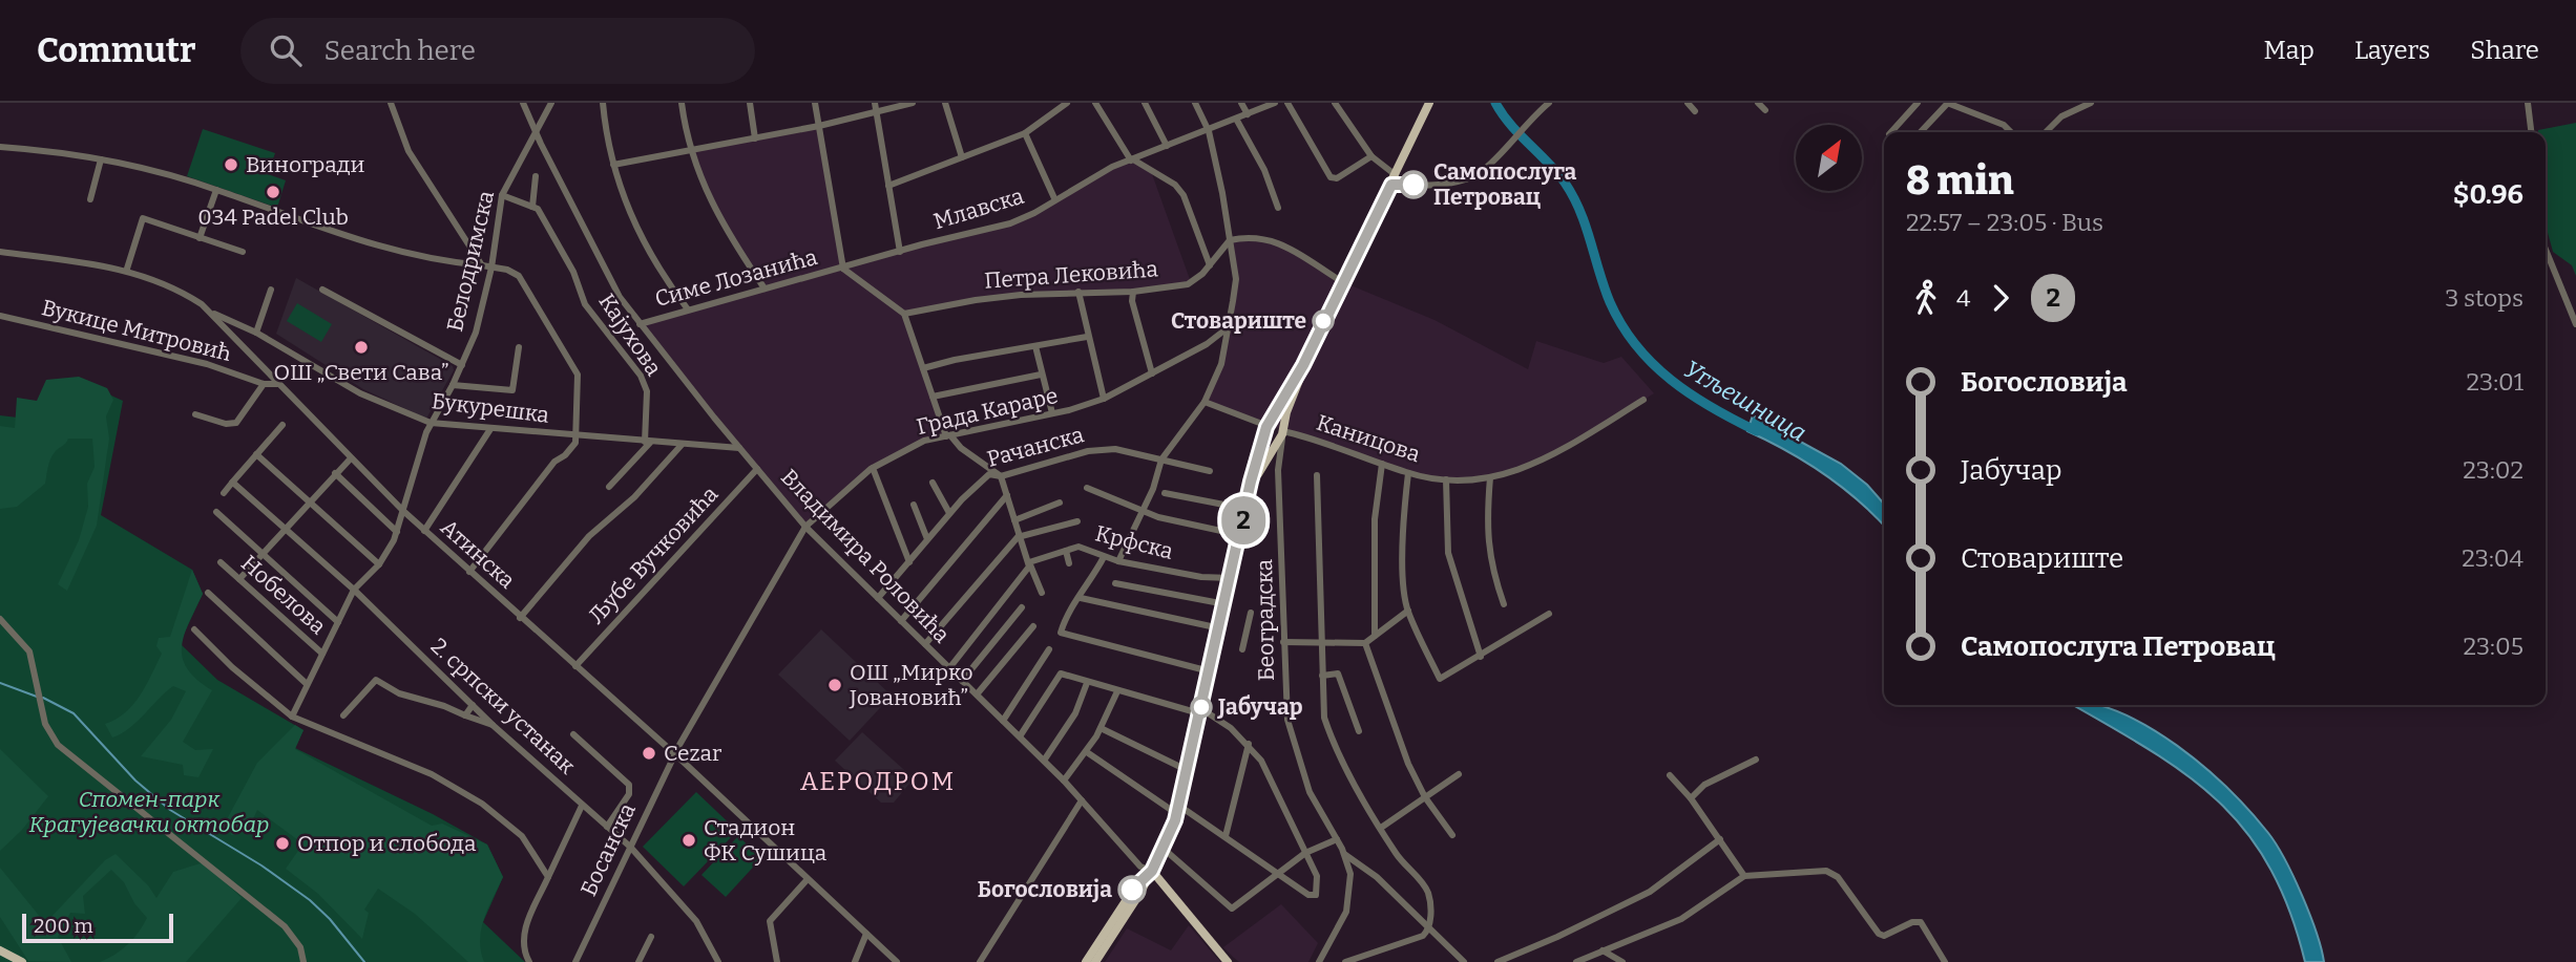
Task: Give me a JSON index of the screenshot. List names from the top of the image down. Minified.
{"streets":{"main road":["Владимира Роловића"],"street":["Млавска","Белодримска","Петра Лековића","Симе Лозанића","Вукице Митровић","Кајухова","Букурешка","Града Караре","Каницова","Рачанска","Крфска","Атинска","Љубе Вучковића","Нобелова","Београдска","2. српски устанак","Босанска"]},"crossings":[["Млавска","Симе Лозанића"],["Белодримска","Букурешка"],["Белодримска","Атинска"],["Белодримска","Владимира Роловића"],["Белодримска","Нобелова"],["Белодримска","2. српски устанак"],["Симе Лозанића","Владимира Роловића"],["Вукице Митровић","Атинска"],["Кајухова","Букурешка"],["Букурешка","Атинска"],["Букурешка","Владимира Роловића"],["Града Караре","Атинска"],["Града Караре","Владимира Роловића"],["Града Караре","Босанска"],["Каницова","Београдска"],["Рачанска","Владимира Роловића"],["Атинска","Љубе Вучковића"],["Атинска","Босанска"],["Љубе Вучковића","Владимира Роловића"],["2. српски устанак","Босанска"]],"districts":["АЕРОДРОМ"],"water":["Угљешница"],"parks":["Спомен-парк Крагујевачки октобар"],"places":["Виногради","Самопослуга Петровац","034 Padel Club","Стовариште","ОШ „Свети Сава”","ОШ „Мирко Јовановић”","Јабучар","Cezar","Стадион ФК Сушица","Отпор и слобода","Богословија"],"lines":["bus line 2"],"scale_bar":"200 m","north":"top right","page":{"header":"Commutr","search":"Search here","nav":["Map","Layers","Share"],"on_map":"2","heading":["8 min","22:57 – 23:05 · Bus","$0.96"],"legs":["4","2","3 stops"],"list":[{"name":"Богословија","value":"23:01"},{"name":"Јабучар","value":"23:02"},{"name":"Стовариште","value":"23:04"},{"name":"Самопослуга Петровац","value":"23:05"}],"scale":"200 m"}}
